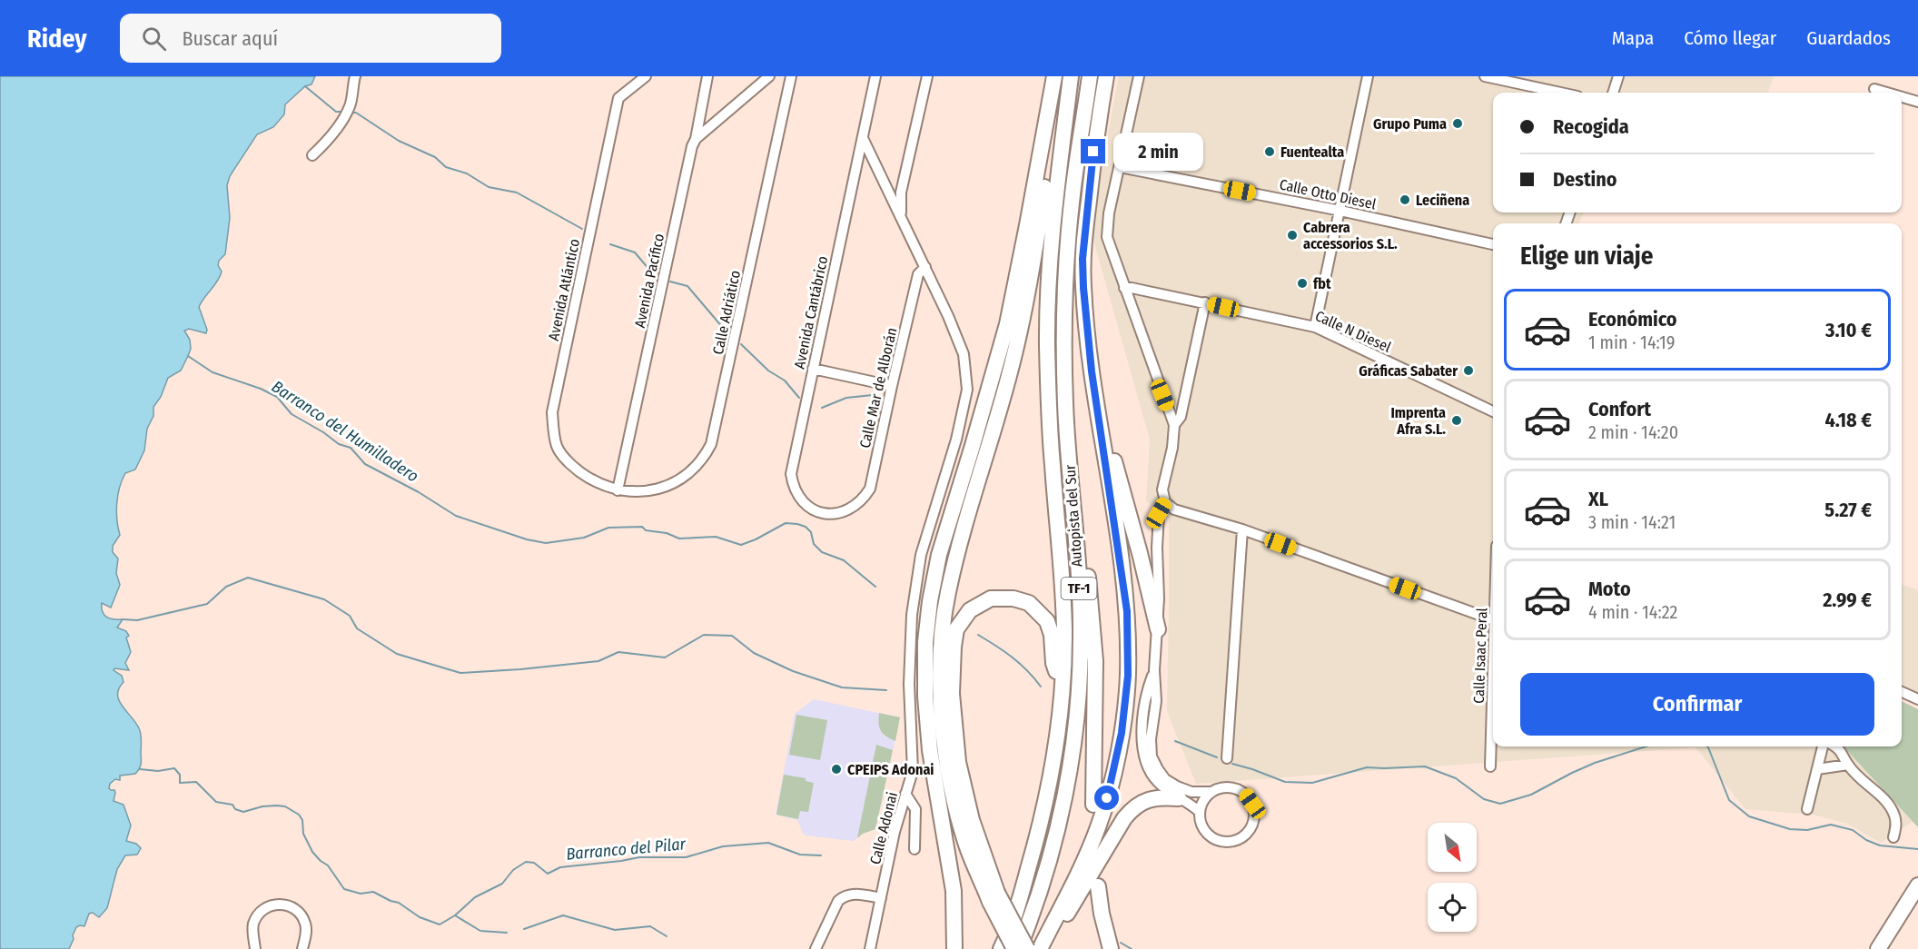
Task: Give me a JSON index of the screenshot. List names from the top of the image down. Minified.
{"streets":{"highway":["Autopista del Sur","TF-1"],"street":["Calle Otto Diesel","Avenida Pacífico","Avenida Atlántico","Calle Adriático","Avenida Cantábrico","Calle N Diesel","Calle Mar de Alborán","Calle Isaac Peral","Calle Adonai"]},"crossings":[["Avenida Pacífico","Avenida Atlántico"],["Avenida Pacífico","Calle Adriático"],["Avenida Atlántico","Calle Adriático"],["Avenida Cantábrico","Calle Mar de Alborán"],["Avenida Cantábrico","Calle Adonai"],["Calle Mar de Alborán","Calle Adonai"]],"water":["Barranco del Humilladero","Barranco del Pilar"],"places":["Grupo Puma","Fuentealta","Leciñena","Cabrera accessorios S.L.","fbt","Gráficas Sabater","Imprenta Afra S.L.","CPEIPS Adonai"],"north":"bottom right","page":{"header":"Ridey","search":"Buscar aquí","nav":["Mapa","Cómo llegar","Guardados"],"banner":["Recogida","Destino"],"bubble":"2 min","heading":"Elige un viaje","list":[{"name":"Económico","note":"1 min · 14:19","value":"3.10 €"},{"name":"Confort","note":"2 min · 14:20","value":"4.18 €"},{"name":"XL","note":"3 min · 14:21","value":"5.27 €"},{"name":"Moto","note":"4 min · 14:22","value":"2.99 €"}],"buttons":"Confirmar"}}
